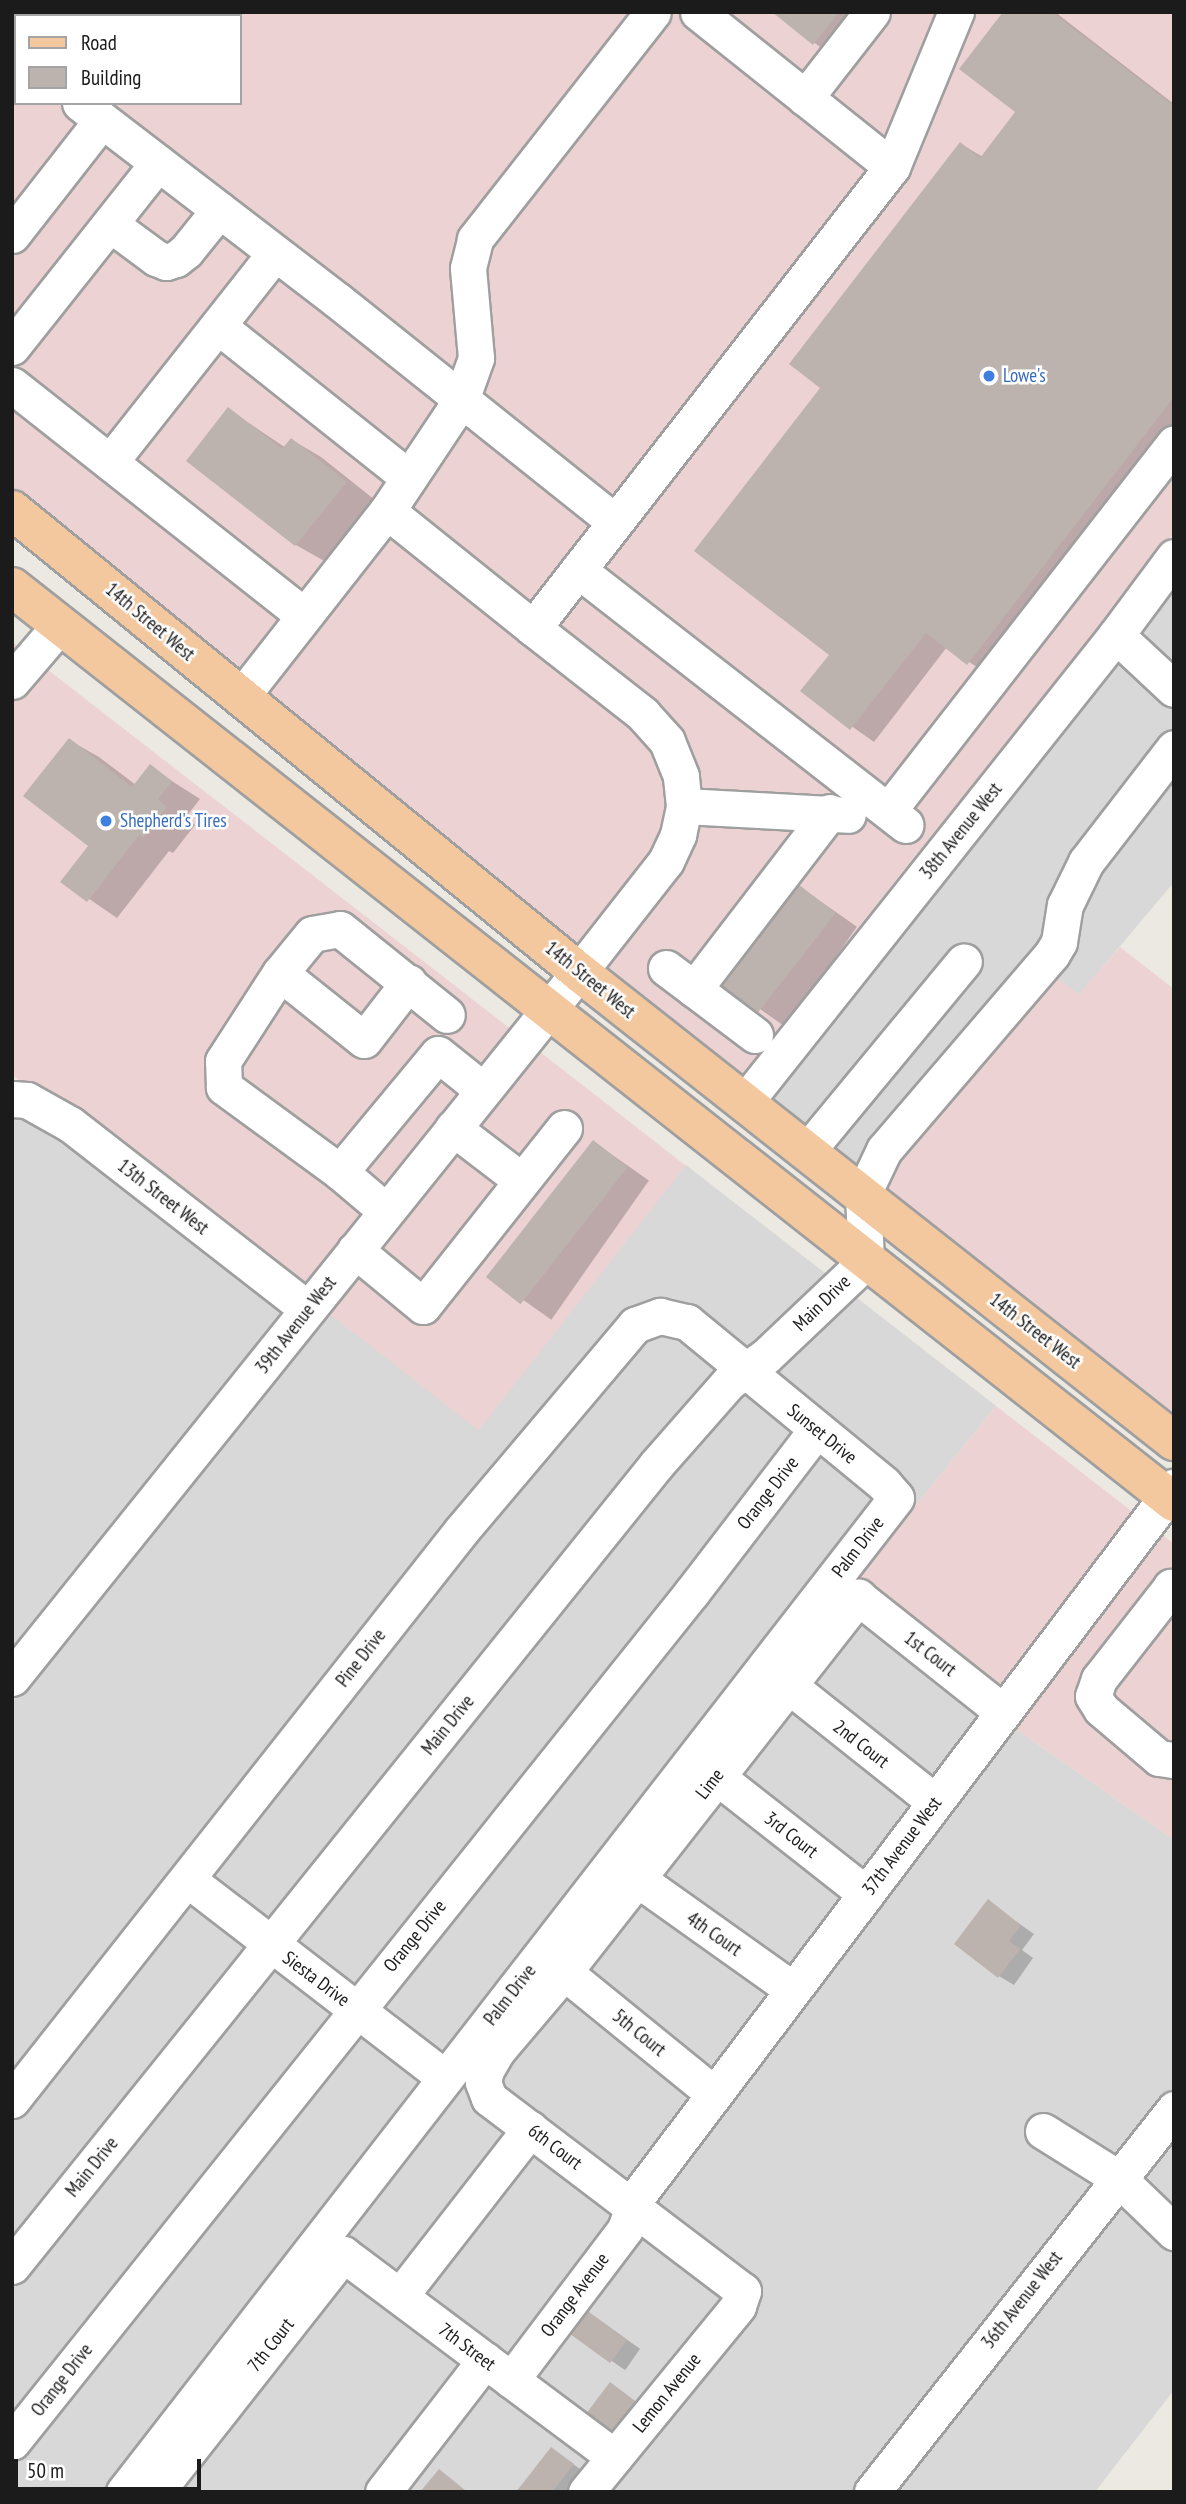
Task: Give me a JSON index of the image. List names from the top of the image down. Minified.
{"streets":{"main road":["14th Street West"],"street":["38th Avenue West","13th Street West","Main Drive","39th Avenue West","Sunset Drive","Orange Drive","Palm Drive","1st Court","Pine Drive","2nd Court","Lime","3rd Court","37th Avenue West","4th Court","Siesta Drive","5th Court","6th Court","Orange Avenue","36th Avenue West","7th Court","7th Street","Lemon Avenue"]},"crossings":[["14th Street West","38th Avenue West"],["14th Street West","Main Drive"],["14th Street West","39th Avenue West"],["13th Street West","39th Avenue West"],["Main Drive","Sunset Drive"],["Main Drive","Pine Drive"],["Main Drive","Siesta Drive"],["Sunset Drive","Orange Drive"],["Sunset Drive","Palm Drive"],["Sunset Drive","Pine Drive"],["Orange Drive","Siesta Drive"],["Palm Drive","Siesta Drive"],["1st Court","Lime"],["1st Court","37th Avenue West"],["Pine Drive","Siesta Drive"],["2nd Court","Lime"],["2nd Court","37th Avenue West"],["Lime","3rd Court"],["Lime","4th Court"],["Lime","5th Court"],["Lime","6th Court"],["3rd Court","37th Avenue West"],["37th Avenue West","4th Court"],["37th Avenue West","5th Court"],["37th Avenue West","6th Court"],["37th Avenue West","Orange Avenue"],["5th Court","6th Court"],["6th Court","Orange Avenue"],["6th Court","Lemon Avenue"],["Orange Avenue","7th Street"],["7th Court","7th Street"]],"places":["Lowe's","Shepherd's Tires"],"legend":["Road","Building"],"scale_bar":"50 m"}
